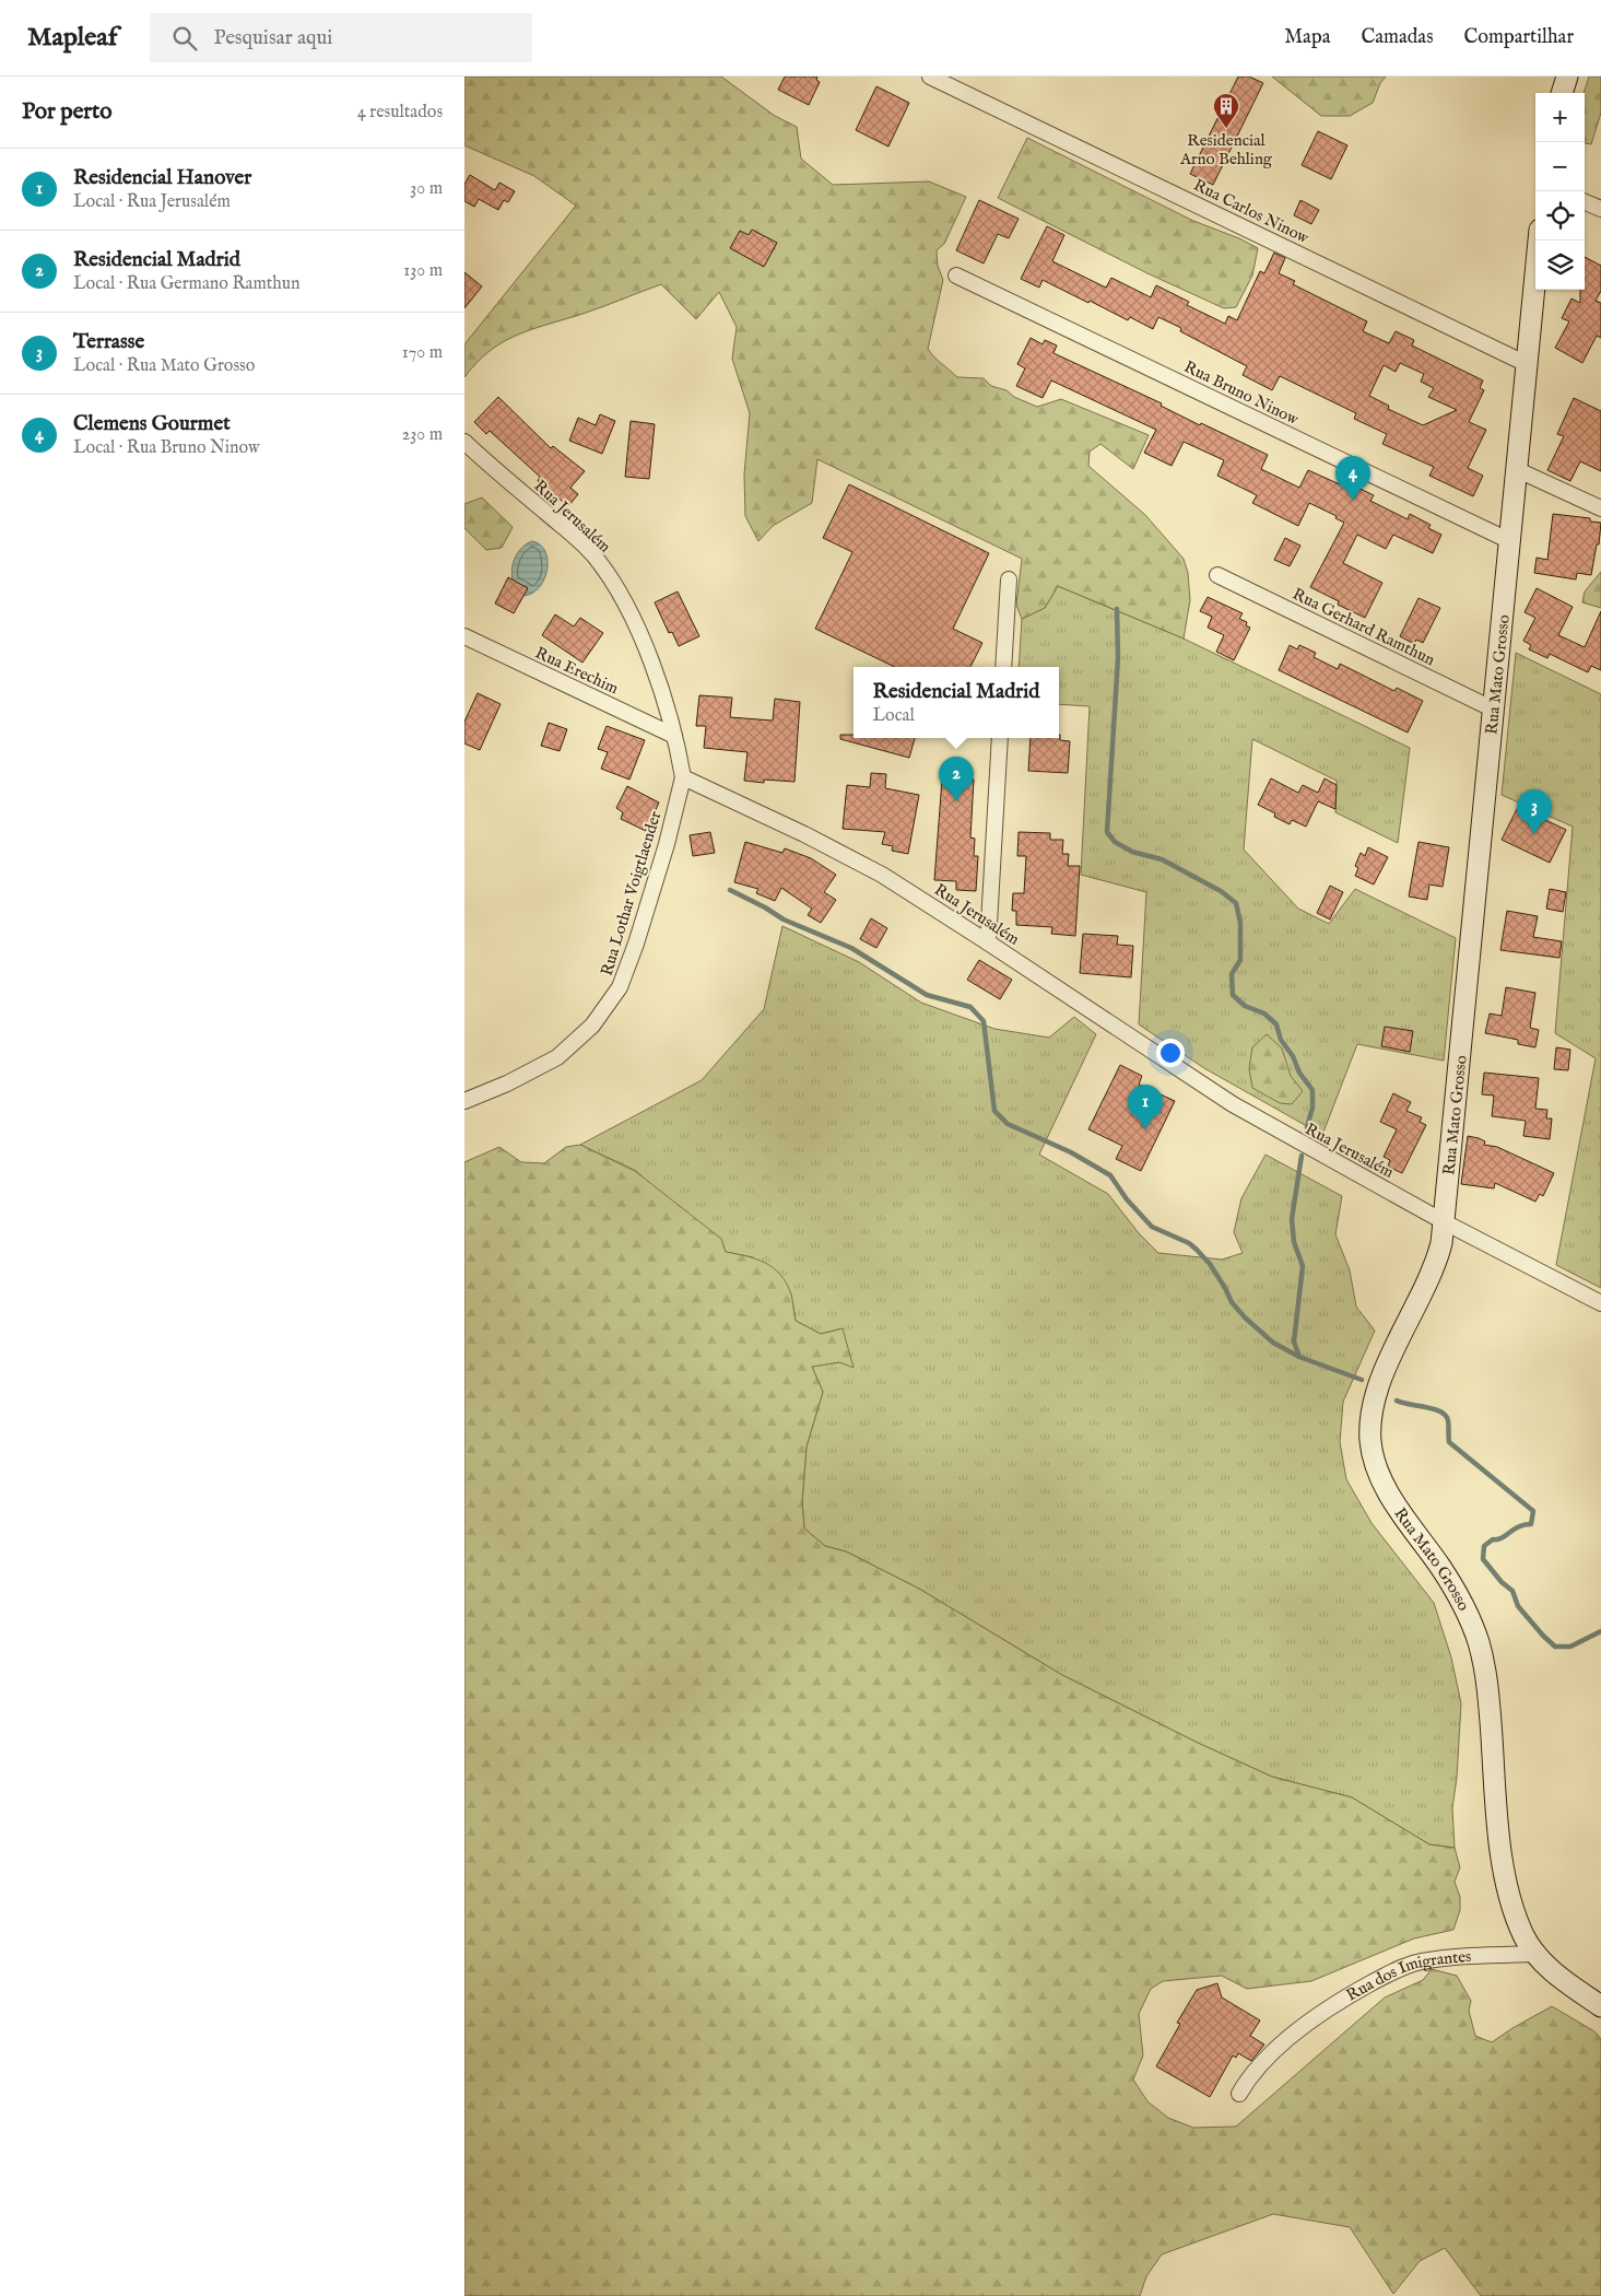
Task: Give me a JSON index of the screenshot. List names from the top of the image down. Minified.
{"streets":{"street":["Rua Carlos Ninow","Rua Bruno Ninow","Rua Jerusalém","Rua Gerhard Ramthun","Rua Erechim","Rua Mato Grosso","Rua Lothar Voigtlaender","Rua dos Imigrantes"]},"crossings":[["Rua Carlos Ninow","Rua Mato Grosso"],["Rua Bruno Ninow","Rua Mato Grosso"],["Rua Jerusalém","Rua Erechim"],["Rua Jerusalém","Rua Mato Grosso"],["Rua Jerusalém","Rua Lothar Voigtlaender"],["Rua Gerhard Ramthun","Rua Mato Grosso"],["Rua Mato Grosso","Rua dos Imigrantes"]],"places":{"building":["Residencial Arno Behling"]},"page":{"header":"Mapleaf","search":"Pesquisar aqui","nav":["Mapa","Camadas","Compartilhar"],"heading":["Por perto","4 resultados"],"map_buttons":["+","−"],"list":[{"mark":"1","name":"Residencial Hanover","note":"Local · Rua Jerusalém","value":"30 m"},{"mark":"2","name":"Residencial Madrid","note":"Local · Rua Germano Ramthun","value":"130 m"},{"mark":"3","name":"Terrasse","note":"Local · Rua Mato Grosso","value":"170 m"},{"mark":"4","name":"Clemens Gourmet","note":"Local · Rua Bruno Ninow","value":"230 m"}],"pins":["4","2","3","1"],"popup":["Residencial Madrid","Local"]}}
